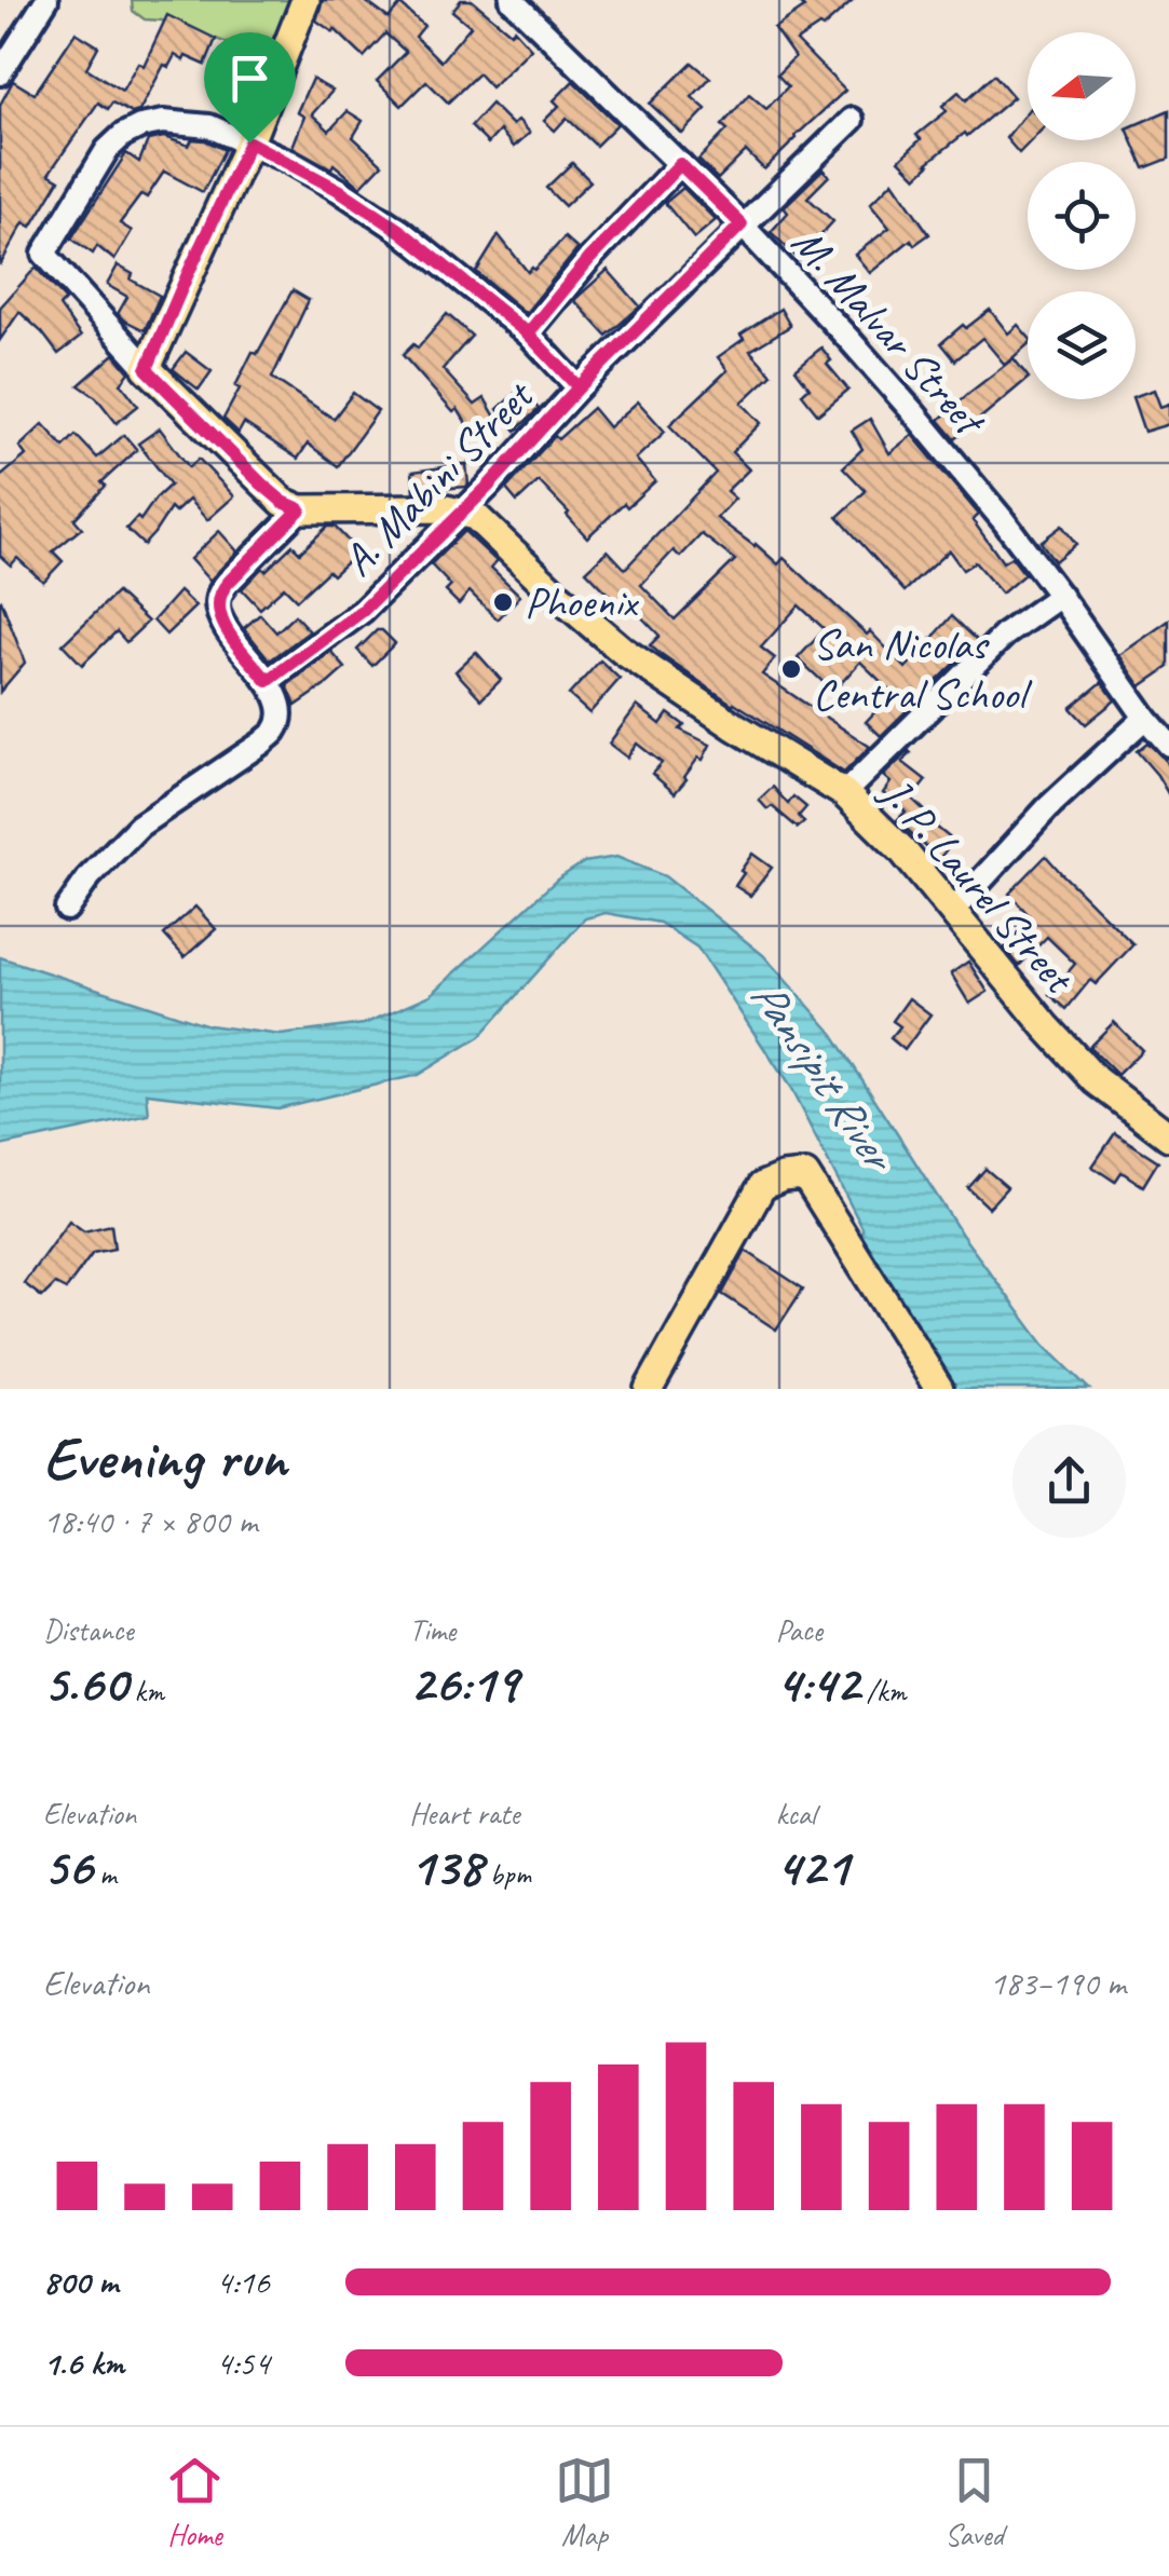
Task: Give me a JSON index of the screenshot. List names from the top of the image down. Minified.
{"streets":{"main road":["J. P. Laurel Street"],"street":["M. Malvar Street","A. Mabini Street"]},"crossings":[["M. Malvar Street","A. Mabini Street"],["A. Mabini Street","J. P. Laurel Street"]],"water":["Pansipit River"],"places":["Phoenix","San Nicolas Central School"],"north":"left","page":{"heading":["Evening run","18:40 · 7 × 800 m"],"stats":[["Distance","5.60 km"],["Time","26:19"],["Pace","4:42 /km"],["Elevation","56 m"],["Heart rate","138 bpm"],["kcal","421"]],"chart":["Elevation","183–190 m"],"list":[{"name":"800 m","note":"4:16"},{"name":"1.6 km","note":"4:54"}],"tabs":["Home","Map","Saved"]}}
